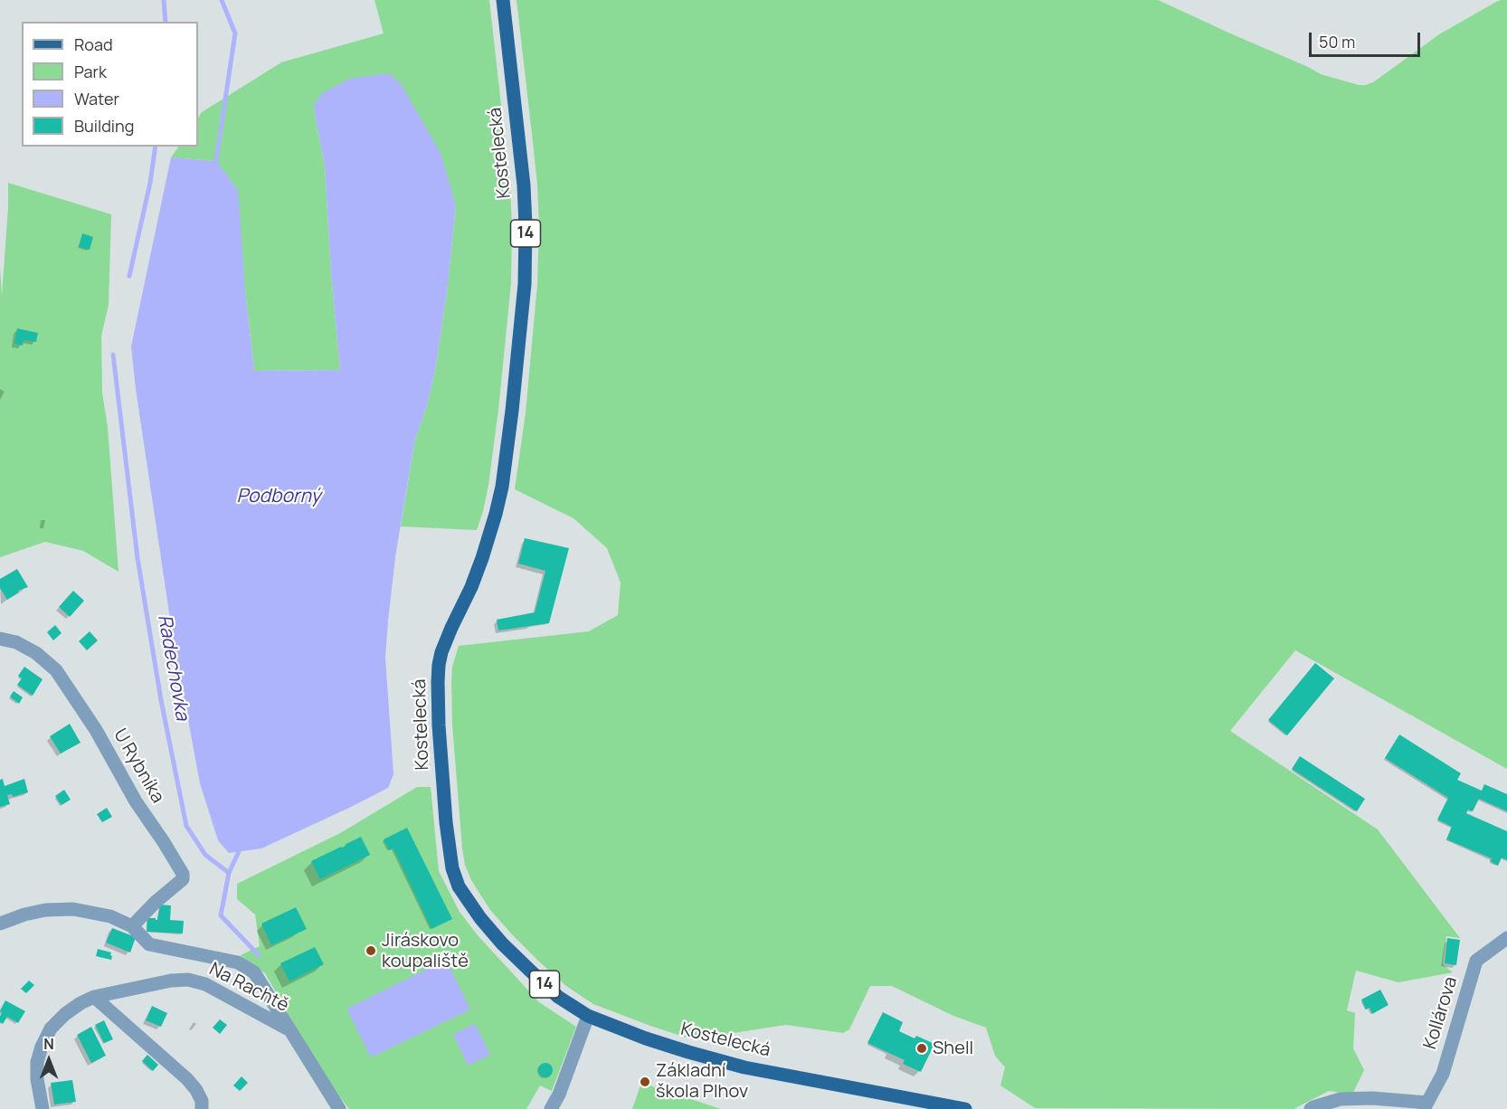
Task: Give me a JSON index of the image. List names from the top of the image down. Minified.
{"streets":{"main road":["Kostelecká","14"],"street":["U Rybníka","Na Rachtě","Kollárova"]},"water":["Podborný","Radechovka"],"places":["Jiráskovo koupaliště","Shell","Základní škola Plhov"],"legend":["Road","Park","Water","Building"],"scale_bar":"50 m","north":"top"}
